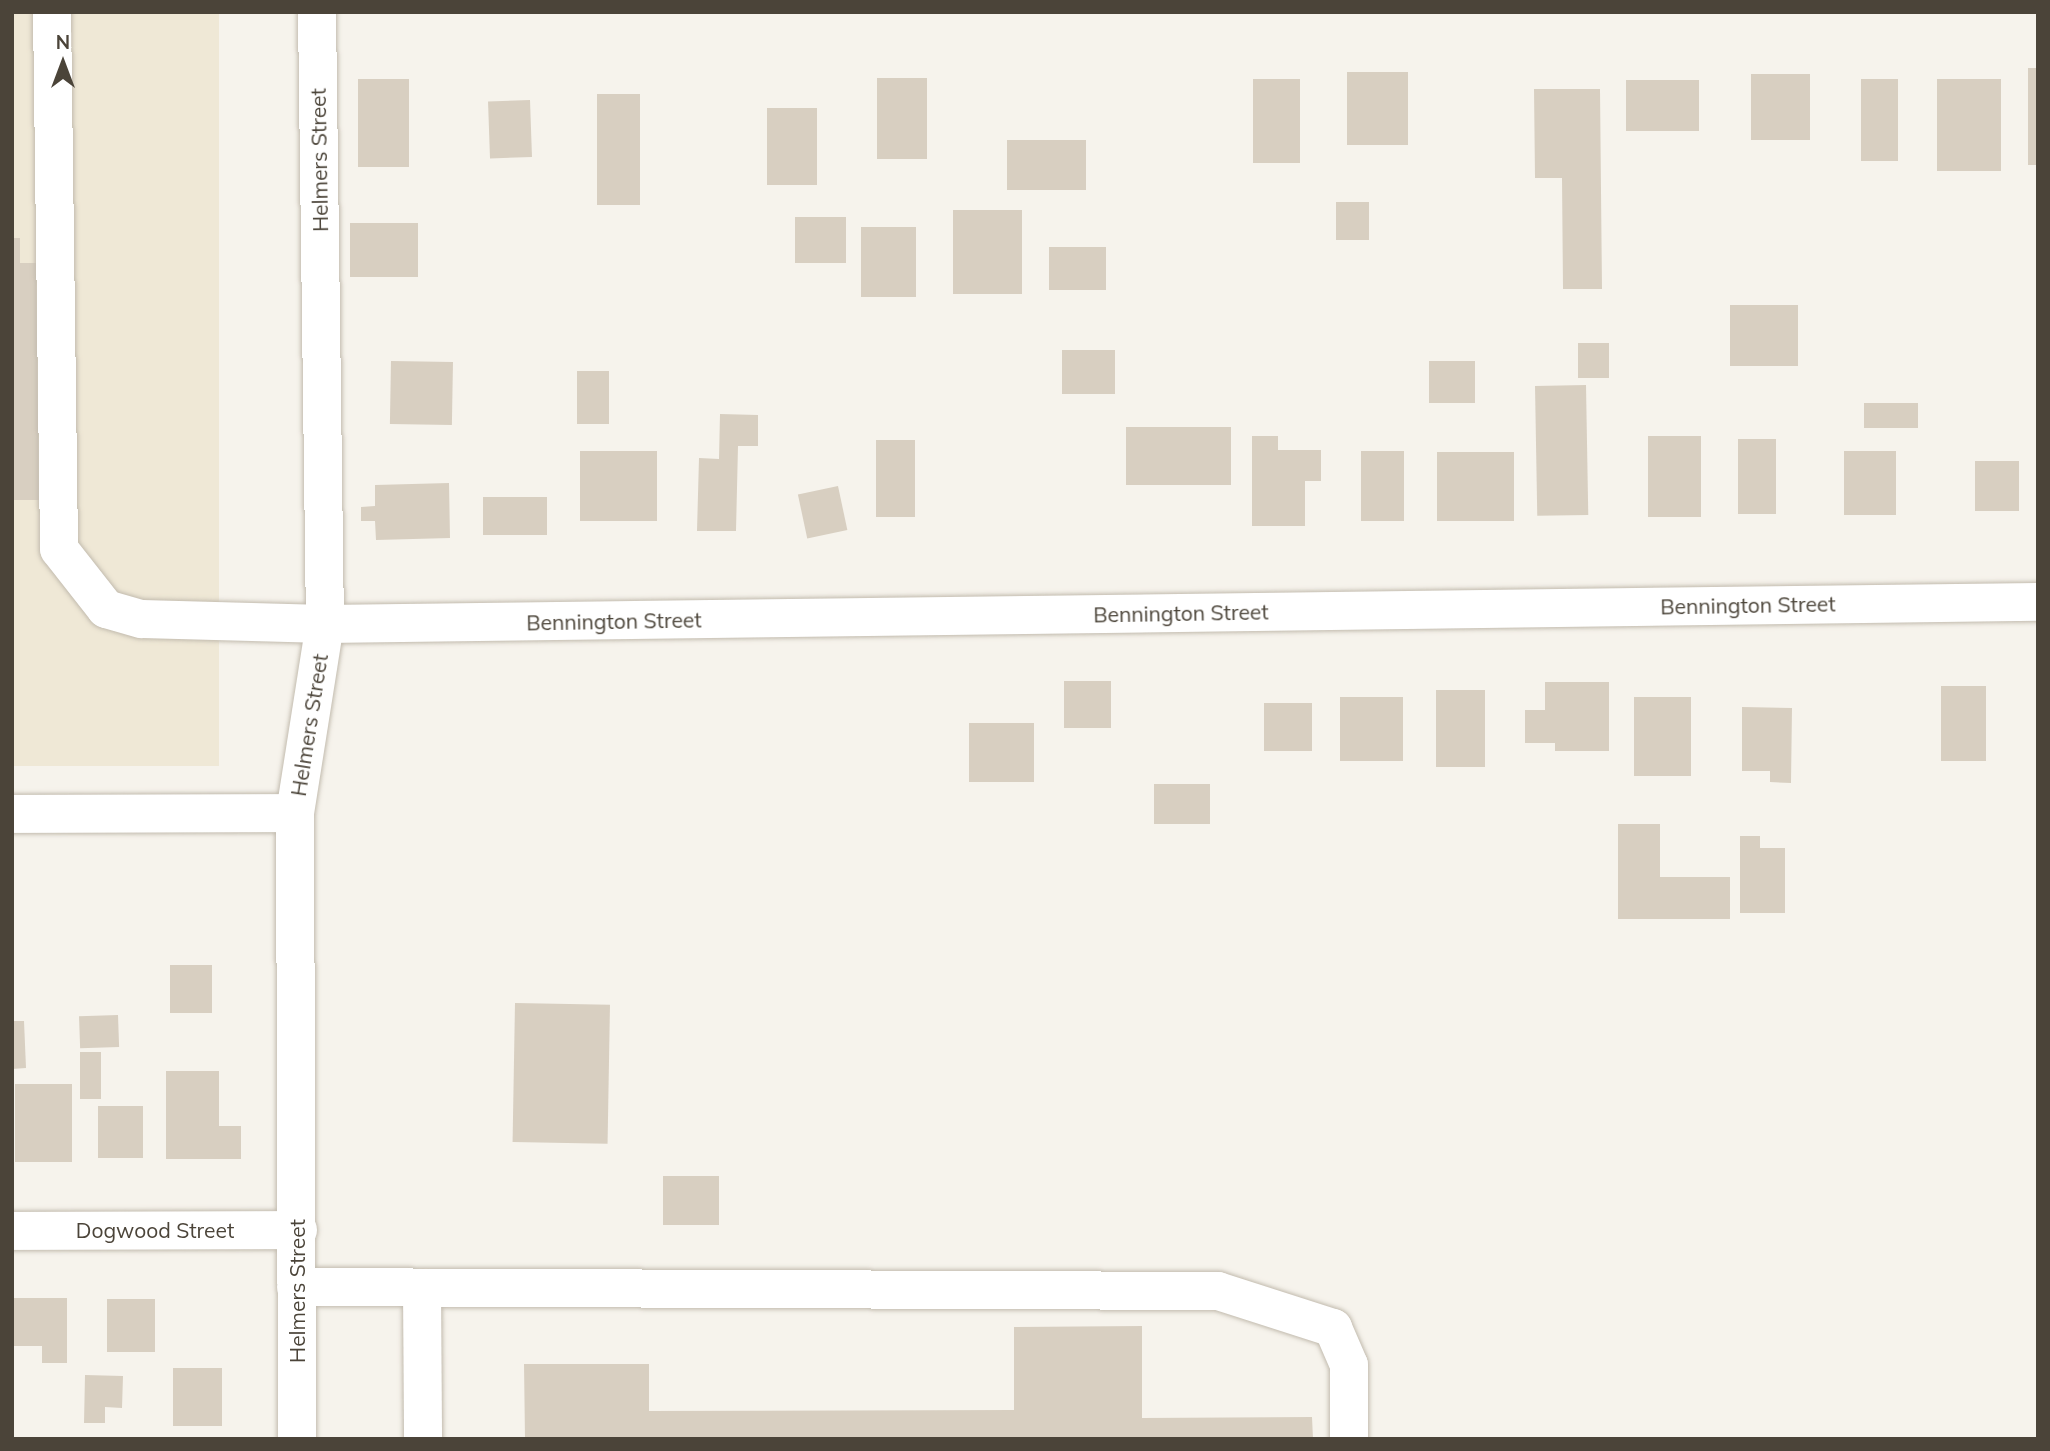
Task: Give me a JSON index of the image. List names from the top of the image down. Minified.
{"streets":{"street":["Helmers Street","Bennington Street","Dogwood Street"]},"crossings":[["Helmers Street","Bennington Street"],["Helmers Street","Dogwood Street"]],"north":"top"}
